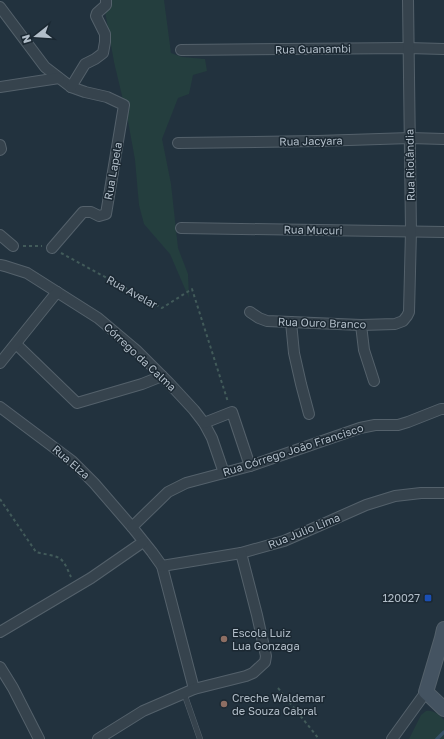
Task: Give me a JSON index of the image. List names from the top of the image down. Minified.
{"streets":{"street":["Rua Guanambi","Rua Jacyara","Rua Riolândia","Rua Lapela","Rua Mucuri","Rua Ouro Branco","Córrego da Calma","Rua Córrego João Francisco","Rua Elza","Rua Julio Lima"],"path":["Rua Avelar"]},"crossings":[["Rua Guanambi","Rua Riolândia"],["Rua Jacyara","Rua Riolândia"],["Rua Riolândia","Rua Mucuri"],["Rua Riolândia","Rua Ouro Branco"],["Rua Lapela","Rua Avelar"],["Córrego da Calma","Rua Córrego João Francisco"],["Rua Córrego João Francisco","Rua Elza"],["Rua Elza","Rua Julio Lima"]],"places":{"transit":["120027"],"other":["Escola Luiz Lua Gonzaga","Creche Waldemar de Souza Cabral"]},"north":"left"}
